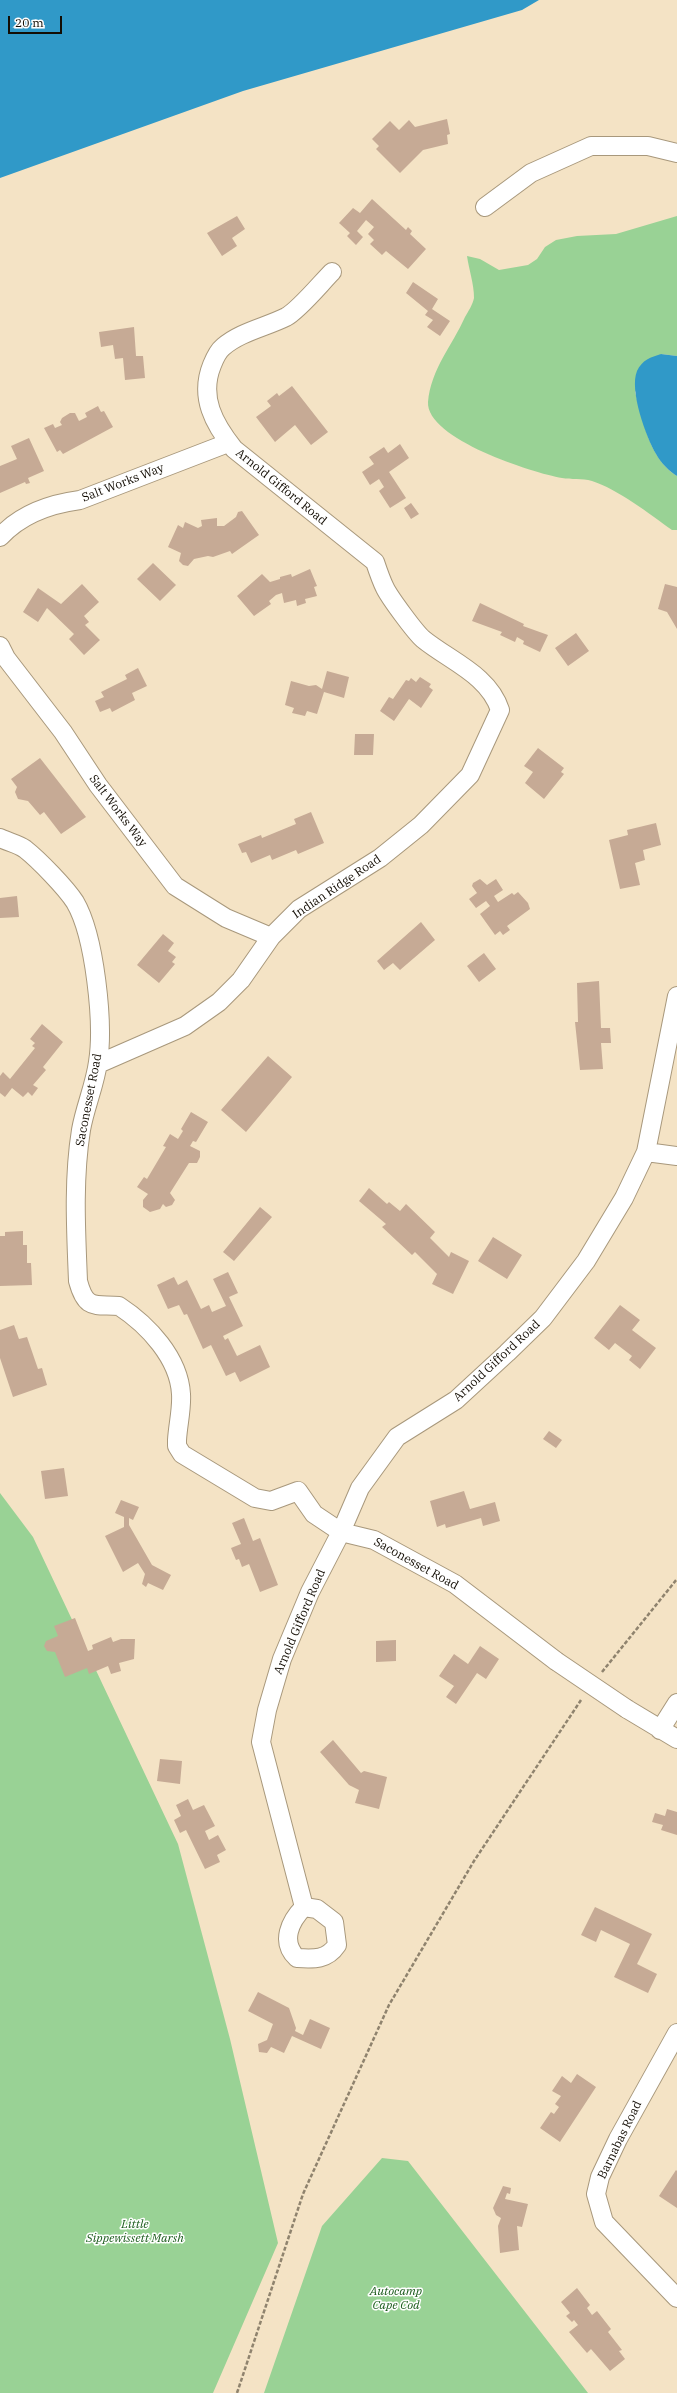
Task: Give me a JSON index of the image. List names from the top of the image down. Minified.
{"streets":{"street":["Salt Works Way","Arnold Gifford Road","Indian Ridge Road","Saconesset Road","Barnabas Road"]},"crossings":[["Salt Works Way","Arnold Gifford Road"],["Salt Works Way","Indian Ridge Road"],["Arnold Gifford Road","Indian Ridge Road"],["Arnold Gifford Road","Saconesset Road"],["Indian Ridge Road","Saconesset Road"]],"parks":["Little Sippewissett Marsh","Autocamp Cape Cod"],"scale_bar":"20 m"}
